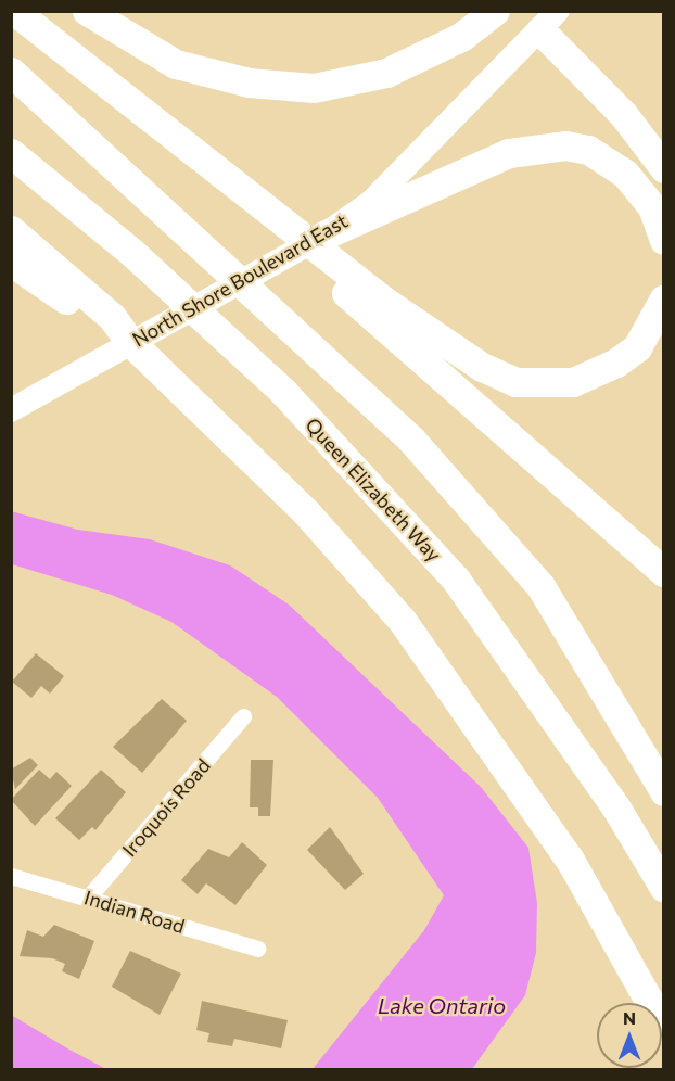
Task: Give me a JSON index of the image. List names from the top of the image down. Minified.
{"streets":{"highway":["Queen Elizabeth Way"],"main road":["North Shore Boulevard East"],"street":["Iroquois Road","Indian Road"]},"crossings":[["Iroquois Road","Indian Road"]],"water":["Lake Ontario"],"north":"top"}
